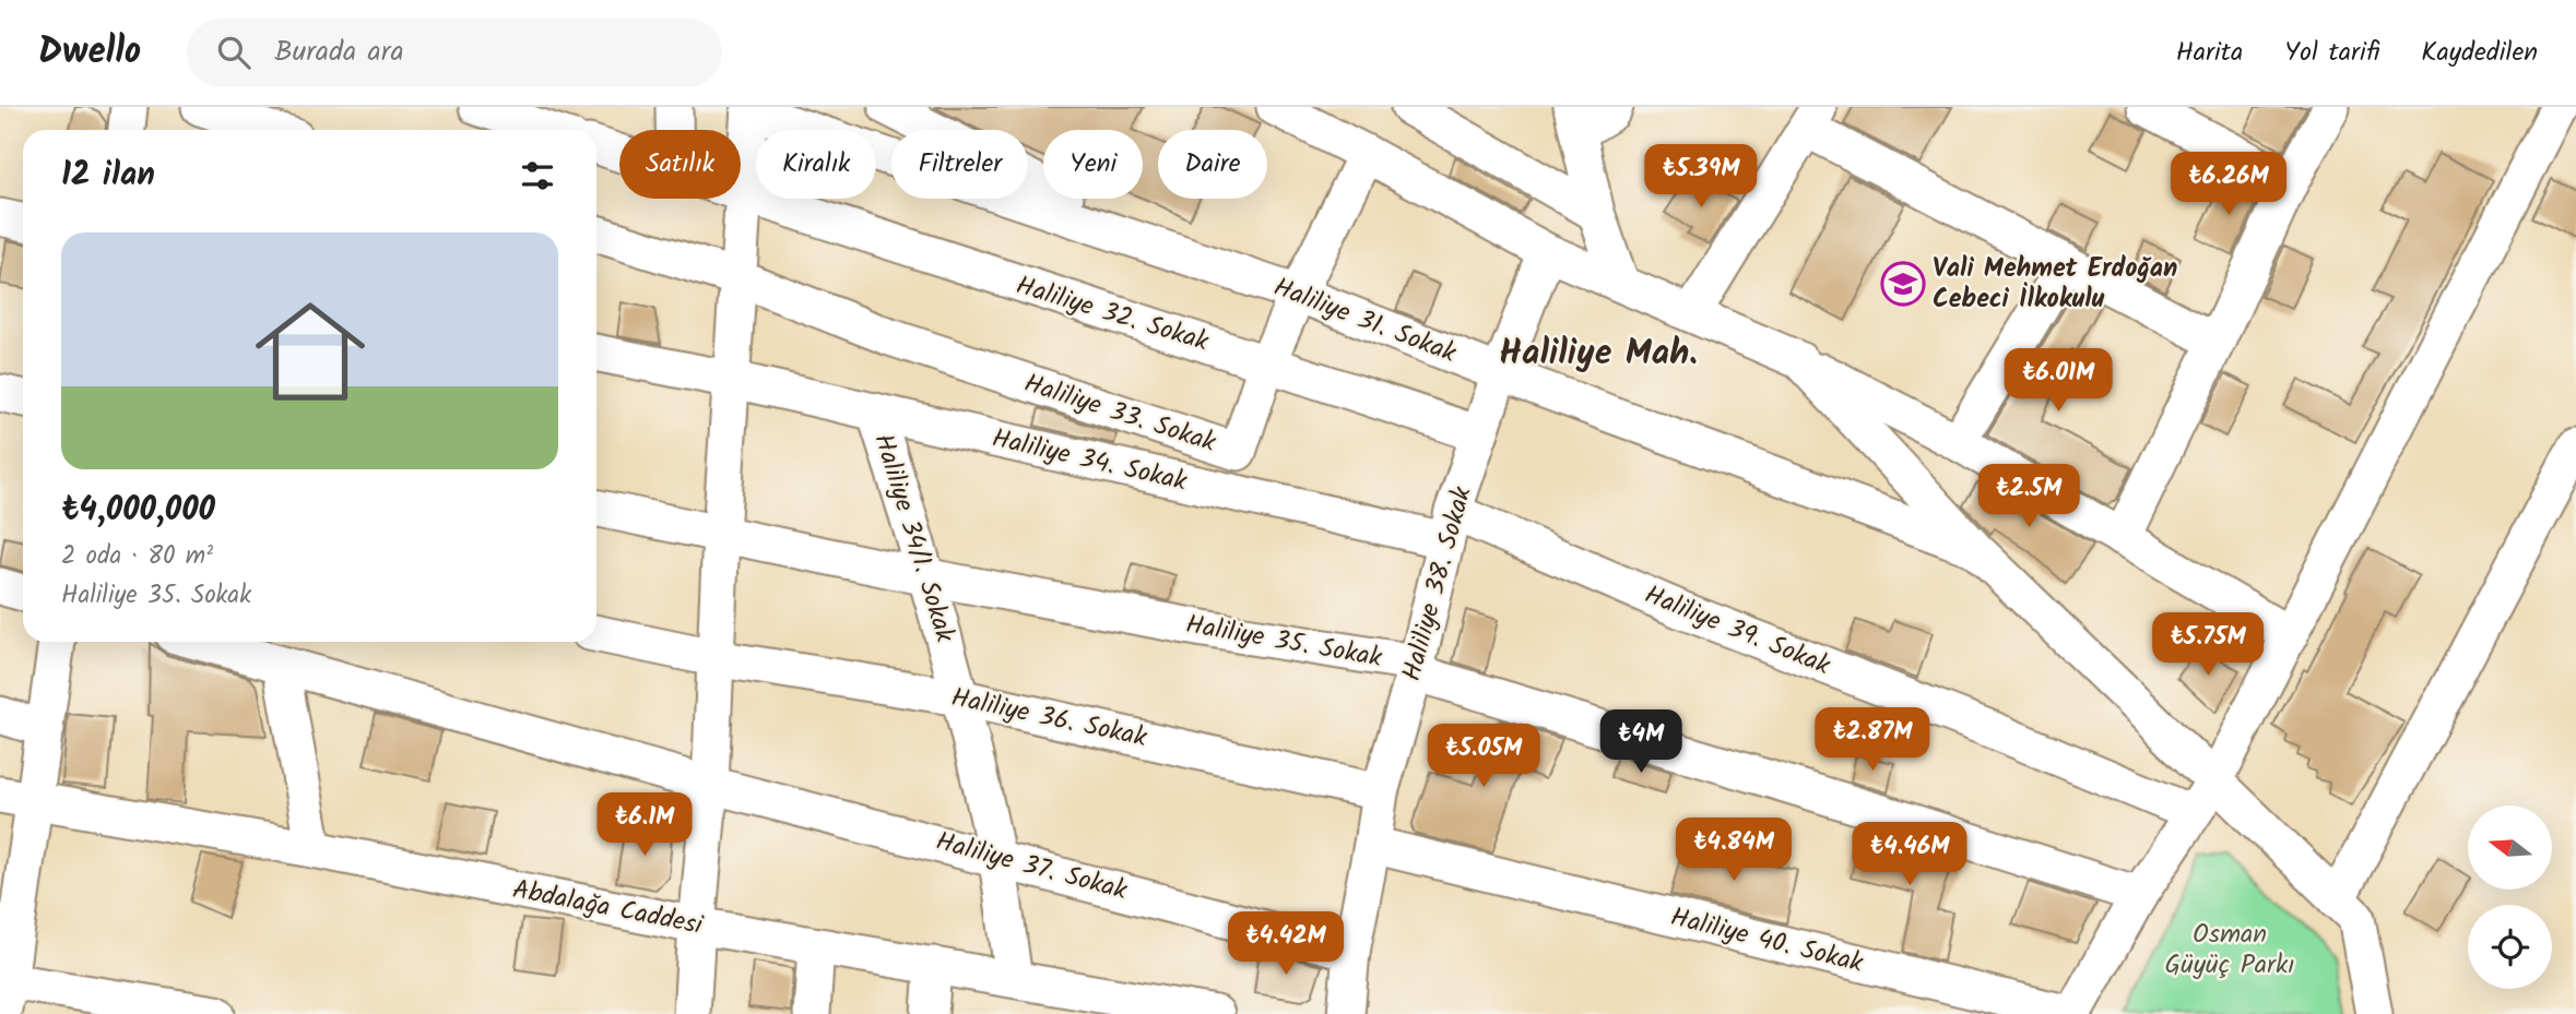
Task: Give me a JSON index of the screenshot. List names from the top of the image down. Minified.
{"streets":{"street":["Haliliye 32. Sokak","Haliliye 31. Sokak","Haliliye 33. Sokak","Haliliye 34. Sokak","Haliliye 34/1. Sokak","Haliliye 38. Sokak","Haliliye 39. Sokak","Haliliye 35. Sokak","Haliliye 36. Sokak","Haliliye 37. Sokak","Abdalağa Caddesi","Haliliye 40. Sokak"]},"crossings":[["Haliliye 32. Sokak","Haliliye 33. Sokak"],["Haliliye 32. Sokak","Haliliye 38. Sokak"],["Haliliye 31. Sokak","Haliliye 33. Sokak"],["Haliliye 31. Sokak","Haliliye 38. Sokak"],["Haliliye 34. Sokak","Haliliye 34/1. Sokak"],["Haliliye 34. Sokak","Haliliye 38. Sokak"],["Haliliye 34. Sokak","Haliliye 39. Sokak"],["Haliliye 34/1. Sokak","Haliliye 35. Sokak"],["Haliliye 34/1. Sokak","Haliliye 36. Sokak"],["Haliliye 34/1. Sokak","Haliliye 37. Sokak"],["Haliliye 34/1. Sokak","Abdalağa Caddesi"],["Haliliye 38. Sokak","Haliliye 39. Sokak"],["Haliliye 38. Sokak","Haliliye 35. Sokak"],["Haliliye 38. Sokak","Haliliye 36. Sokak"],["Haliliye 38. Sokak","Haliliye 37. Sokak"],["Haliliye 38. Sokak","Haliliye 40. Sokak"]],"districts":["Haliliye Mah."],"parks":["Osman Güyüç Parkı"],"places":{"school or university":["Vali Mehmet Erdoğan Cebeci İlkokulu"]},"north":"left","page":{"header":"Dwello","search":"Burada ara","nav":["Harita","Yol tarifi","Kaydedilen"],"chip":["Satılık","Kiralık","Filtreler","Yeni","Daire"],"heading":"12 ilan","price":["₺5.39M","₺6.26M","₺6.01M","₺2.5M","₺5.75M","₺2.87M","₺4M","₺5.05M","₺6.1M","₺4.84M","₺4.46M","₺4.42M"],"list":[{"name":"₺4,000,000","note":"2 oda · 80 m² · Haliliye 35. Sokak"}]}}
